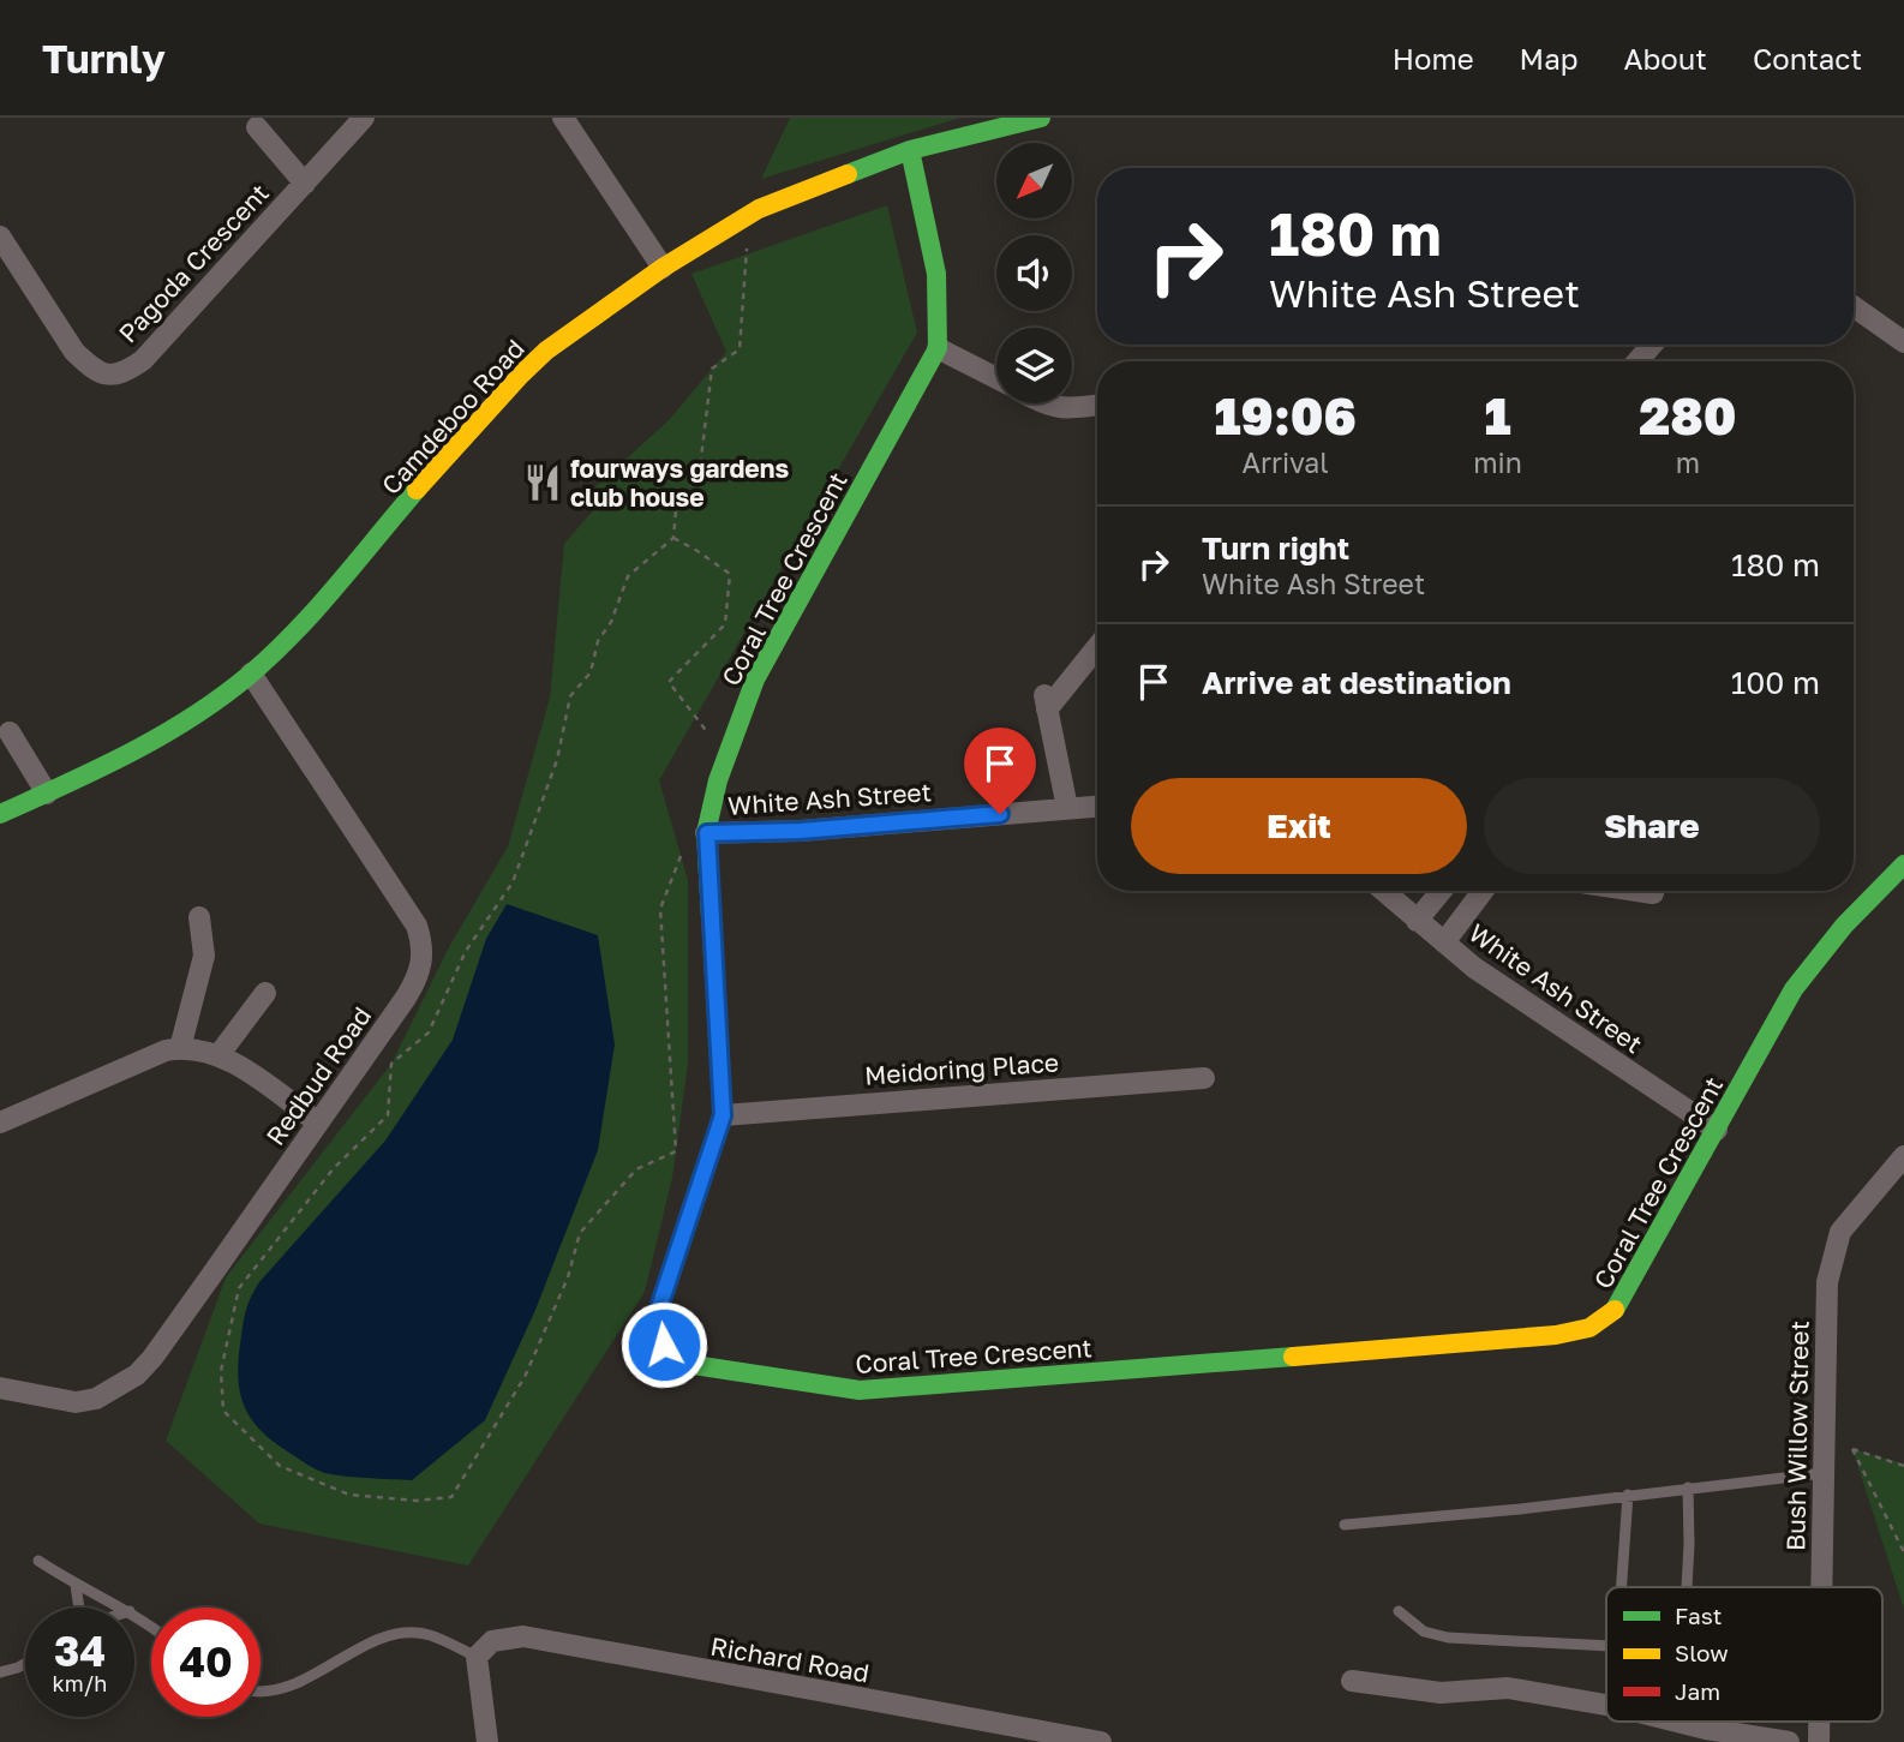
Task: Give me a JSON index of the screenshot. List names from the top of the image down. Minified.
{"streets":{"street":["Pagoda Crescent","Camdeboo Road","Coral Tree Crescent","White Ash Street","Meidoring Place","Redbud Road","Bush Willow Street","Richard Road"]},"crossings":[["Camdeboo Road","Coral Tree Crescent"],["Camdeboo Road","Redbud Road"],["Coral Tree Crescent","White Ash Street"],["Coral Tree Crescent","Meidoring Place"]],"places":{"restaurant":["fourways gardens club house"]},"legend":["Fast","Slow","Jam"],"north":"bottom left","page":{"header":"Turnly","nav":["Home","Map","About","Contact"],"turn":["180 m","White Ash Street"],"eta":["19:06","Arrival","1","min","280","m"],"list":[{"name":"Turn right","note":"White Ash Street","value":"180 m"},{"name":"Arrive at destination","value":"100 m"}],"buttons":["Exit","Share"],"speed":"34 km/h","limit":"40"}}
